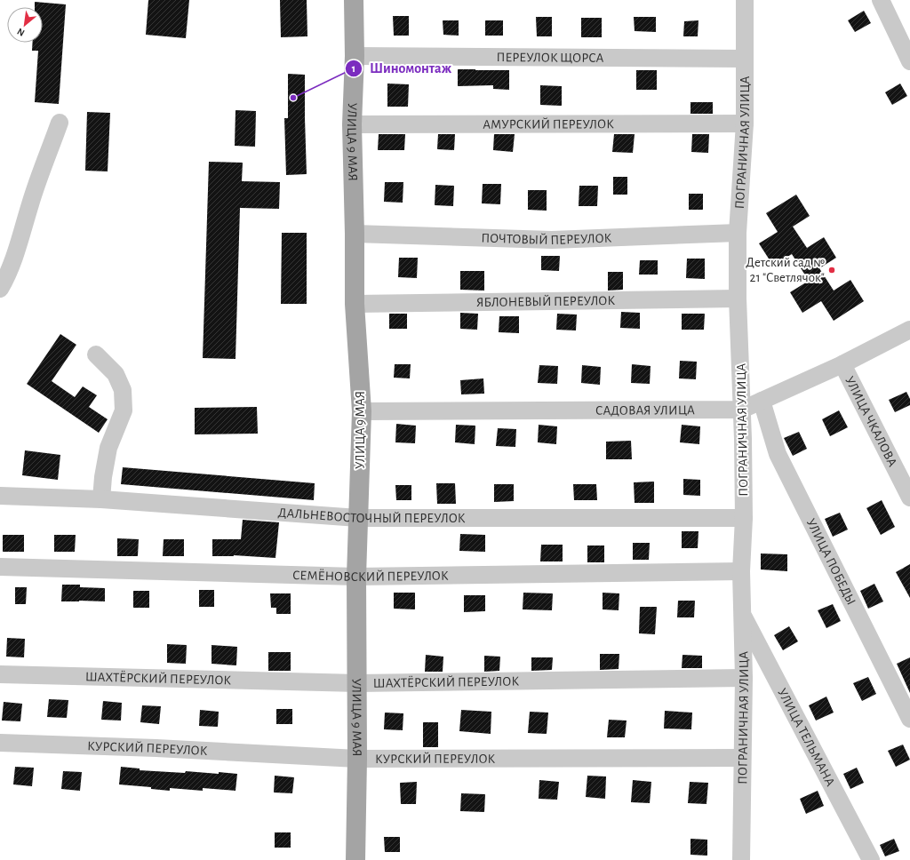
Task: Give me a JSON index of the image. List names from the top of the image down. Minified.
{"streets":{"main road":["УЛИЦА 9 МАЯ"],"street":["ПЕРЕУЛОК ЩОРСА","АМУРСКИЙ ПЕРЕУЛОК","ПОГРАНИЧНАЯ УЛИЦА","ПОЧТОВЫЙ ПЕРЕУЛОК","ЯБЛОНЕВЫЙ ПЕРЕУЛОК","САДОВАЯ УЛИЦА","УЛИЦА ЧКАЛОВА","ДАЛЬНЕВОСТОЧНЫЙ ПЕРЕУЛОК","УЛИЦА ПОБЕДЫ","СЕМЁНОВСКИЙ ПЕРЕУЛОК","ШАХТЁРСКИЙ ПЕРЕУЛОК","УЛИЦА ТЕЛЬМАНА","КУРСКИЙ ПЕРЕУЛОК"]},"crossings":[["ПЕРЕУЛОК ЩОРСА","УЛИЦА 9 МАЯ"],["ПЕРЕУЛОК ЩОРСА","ПОГРАНИЧНАЯ УЛИЦА"],["АМУРСКИЙ ПЕРЕУЛОК","УЛИЦА 9 МАЯ"],["АМУРСКИЙ ПЕРЕУЛОК","ПОГРАНИЧНАЯ УЛИЦА"],["УЛИЦА 9 МАЯ","ПОЧТОВЫЙ ПЕРЕУЛОК"],["УЛИЦА 9 МАЯ","ЯБЛОНЕВЫЙ ПЕРЕУЛОК"],["УЛИЦА 9 МАЯ","САДОВАЯ УЛИЦА"],["УЛИЦА 9 МАЯ","ДАЛЬНЕВОСТОЧНЫЙ ПЕРЕУЛОК"],["УЛИЦА 9 МАЯ","СЕМЁНОВСКИЙ ПЕРЕУЛОК"],["УЛИЦА 9 МАЯ","ШАХТЁРСКИЙ ПЕРЕУЛОК"],["УЛИЦА 9 МАЯ","КУРСКИЙ ПЕРЕУЛОК"],["ПОГРАНИЧНАЯ УЛИЦА","ПОЧТОВЫЙ ПЕРЕУЛОК"],["ПОГРАНИЧНАЯ УЛИЦА","ЯБЛОНЕВЫЙ ПЕРЕУЛОК"],["ПОГРАНИЧНАЯ УЛИЦА","САДОВАЯ УЛИЦА"],["ПОГРАНИЧНАЯ УЛИЦА","ДАЛЬНЕВОСТОЧНЫЙ ПЕРЕУЛОК"],["ПОГРАНИЧНАЯ УЛИЦА","СЕМЁНОВСКИЙ ПЕРЕУЛОК"],["ПОГРАНИЧНАЯ УЛИЦА","ШАХТЁРСКИЙ ПЕРЕУЛОК"],["ПОГРАНИЧНАЯ УЛИЦА","УЛИЦА ТЕЛЬМАНА"],["ПОГРАНИЧНАЯ УЛИЦА","КУРСКИЙ ПЕРЕУЛОК"],["САДОВАЯ УЛИЦА","УЛИЦА ЧКАЛОВА"],["САДОВАЯ УЛИЦА","УЛИЦА ПОБЕДЫ"]],"places":["Шиномонтаж","Детский сад № 21 \"Светлячок\""],"north":"bottom left"}
